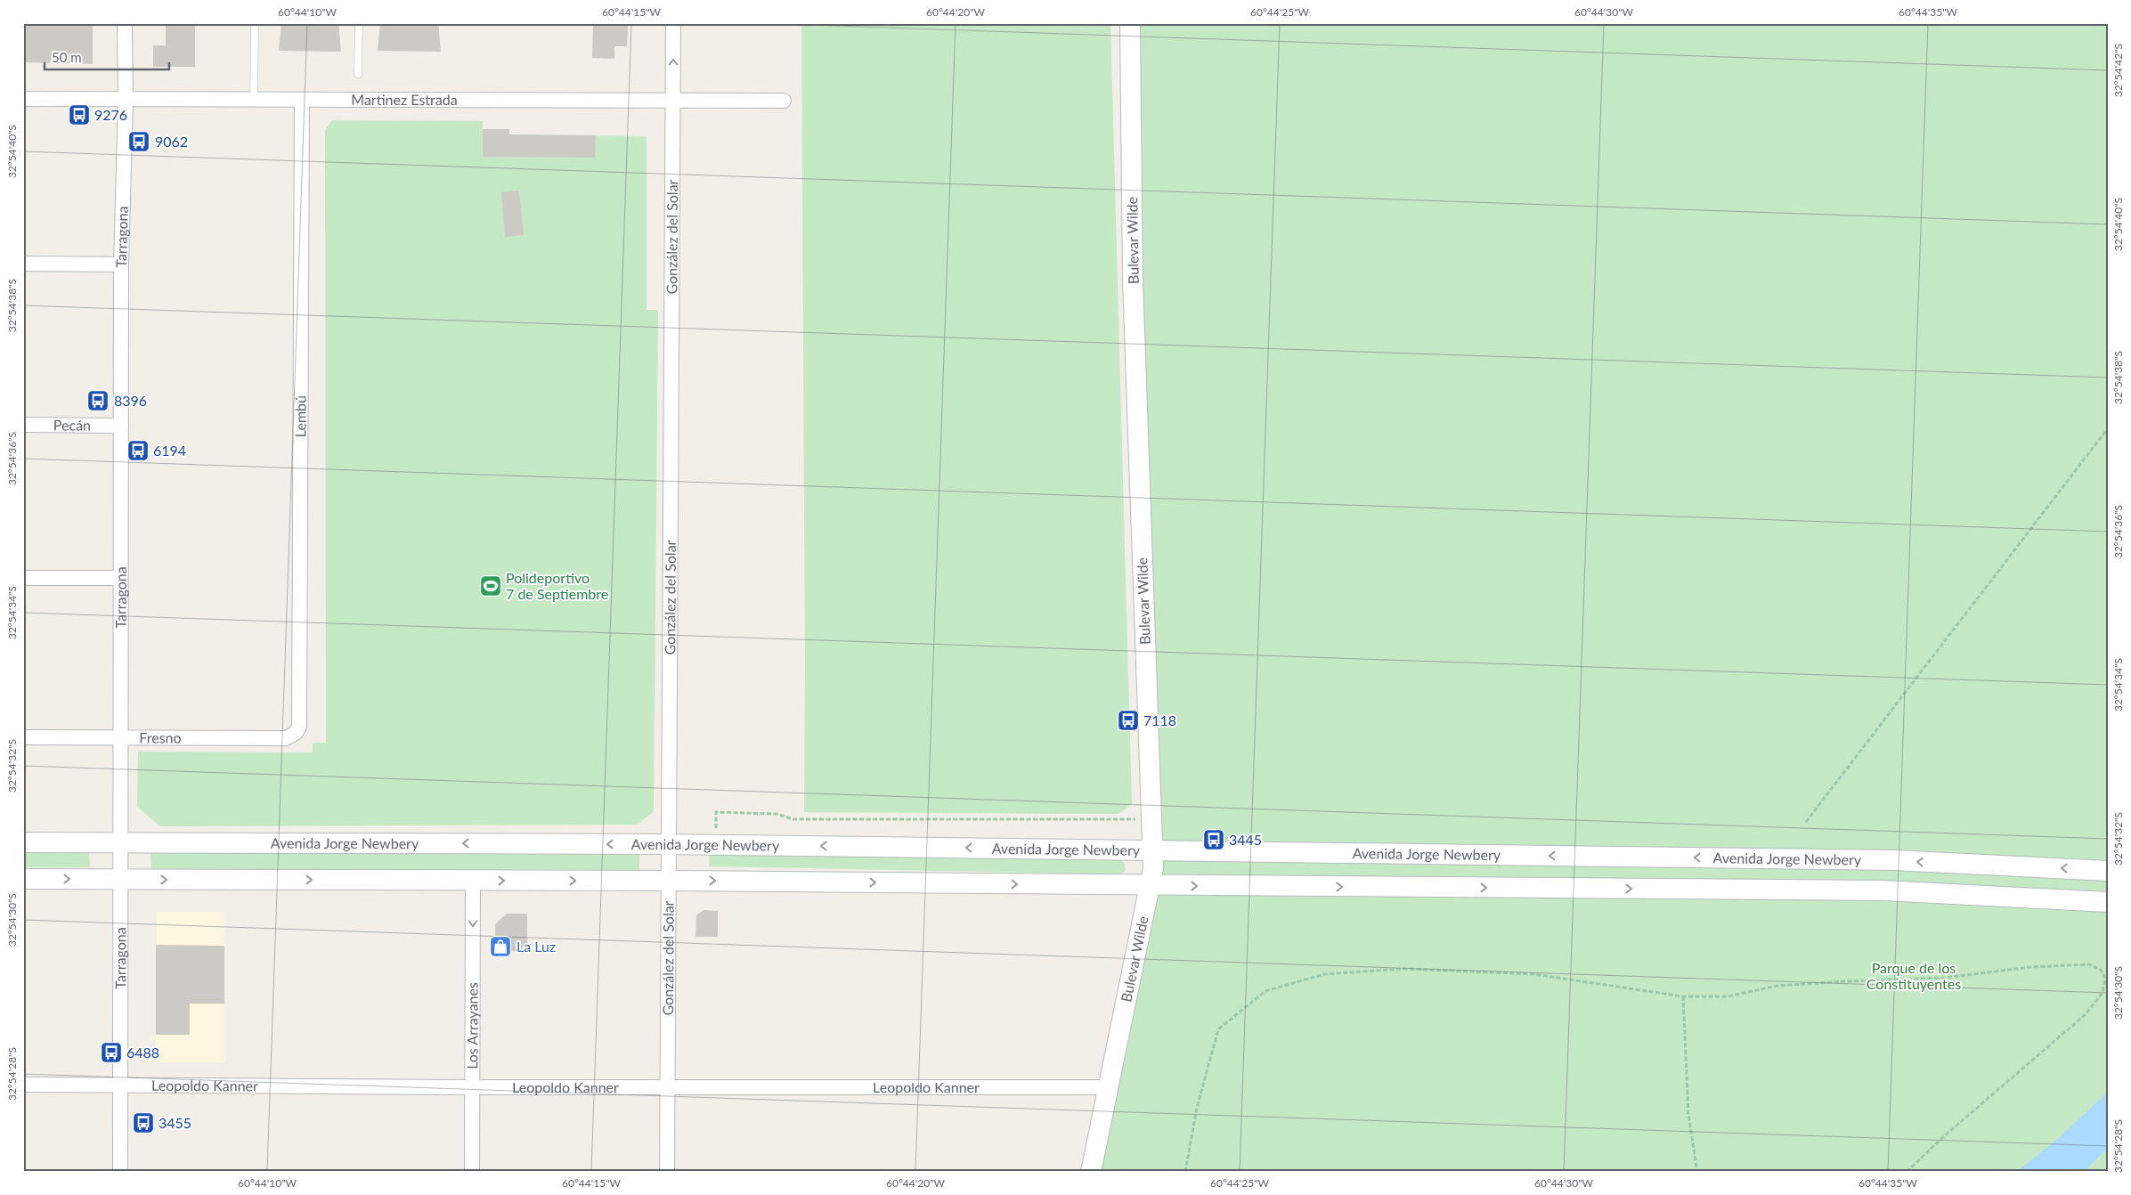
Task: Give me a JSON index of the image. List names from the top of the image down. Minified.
{"streets":{"main road":["Bulevar Wilde","Avenida Jorge Newbery"],"street":["Martinez Estrada","Tarragona","González del Solar","Lembú","Pecán","Fresno","Los Arrayanes","Leopoldo Kanner"]},"crossings":[["Martinez Estrada","Tarragona"],["Martinez Estrada","González del Solar"],["Martinez Estrada","Lembú"],["Tarragona","Pecán"],["Tarragona","Fresno"],["Tarragona","Avenida Jorge Newbery"],["Tarragona","Leopoldo Kanner"],["González del Solar","Avenida Jorge Newbery"],["González del Solar","Leopoldo Kanner"],["Bulevar Wilde","Avenida Jorge Newbery"],["Bulevar Wilde","Leopoldo Kanner"],["Lembú","Fresno"],["Avenida Jorge Newbery","Los Arrayanes"],["Los Arrayanes","Leopoldo Kanner"]],"one_way":["Los Arrayanes"],"parks":["Parque de los Constituyentes"],"places":{"bus stop":["9276","9062","8396","6194","7118","3445","6488","3455"],"sports":["Polideportivo 7 de Septiembre"],"shop":["La Luz"]},"scale_bar":"50 m","coordinates":["60°44'10\"W","60°44'15\"W","60°44'20\"W","60°44'25\"W","60°44'30\"W","60°44'35\"W","32°54'42\"S","32°54'40\"S","32°54'38\"S","32°54'36\"S","32°54'34\"S","32°54'32\"S","32°54'30\"S","32°54'28\"S"]}
